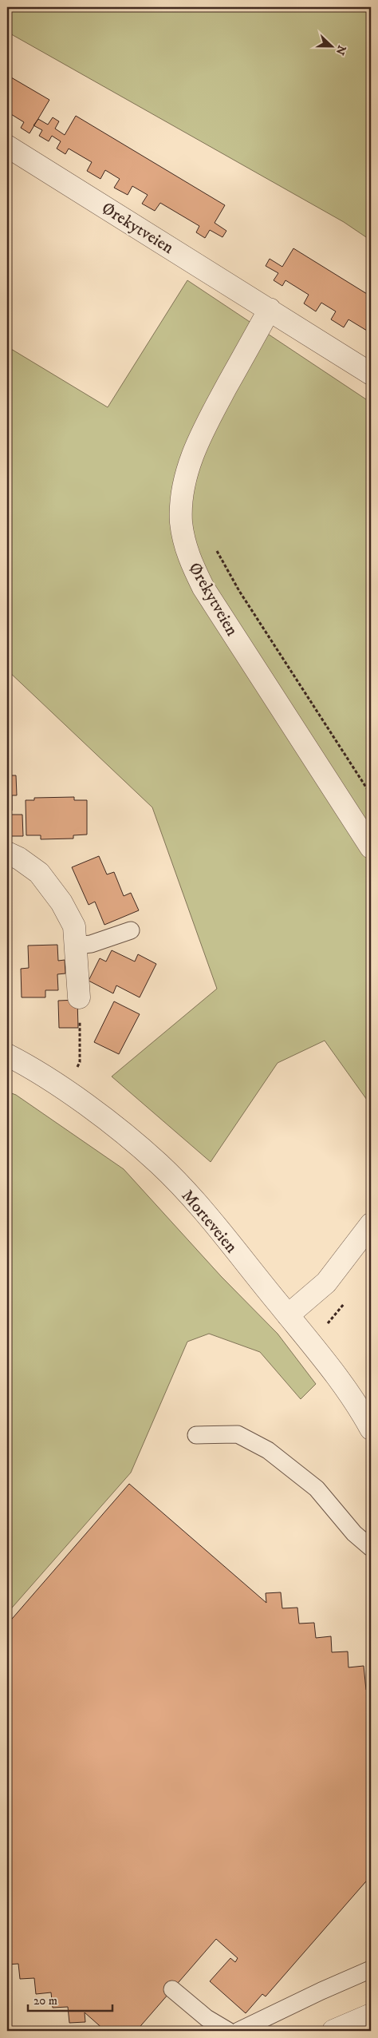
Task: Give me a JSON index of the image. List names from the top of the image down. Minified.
{"streets":{"street":["Ørekytveien","Morteveien"]},"scale_bar":"20 m","north":"right"}
